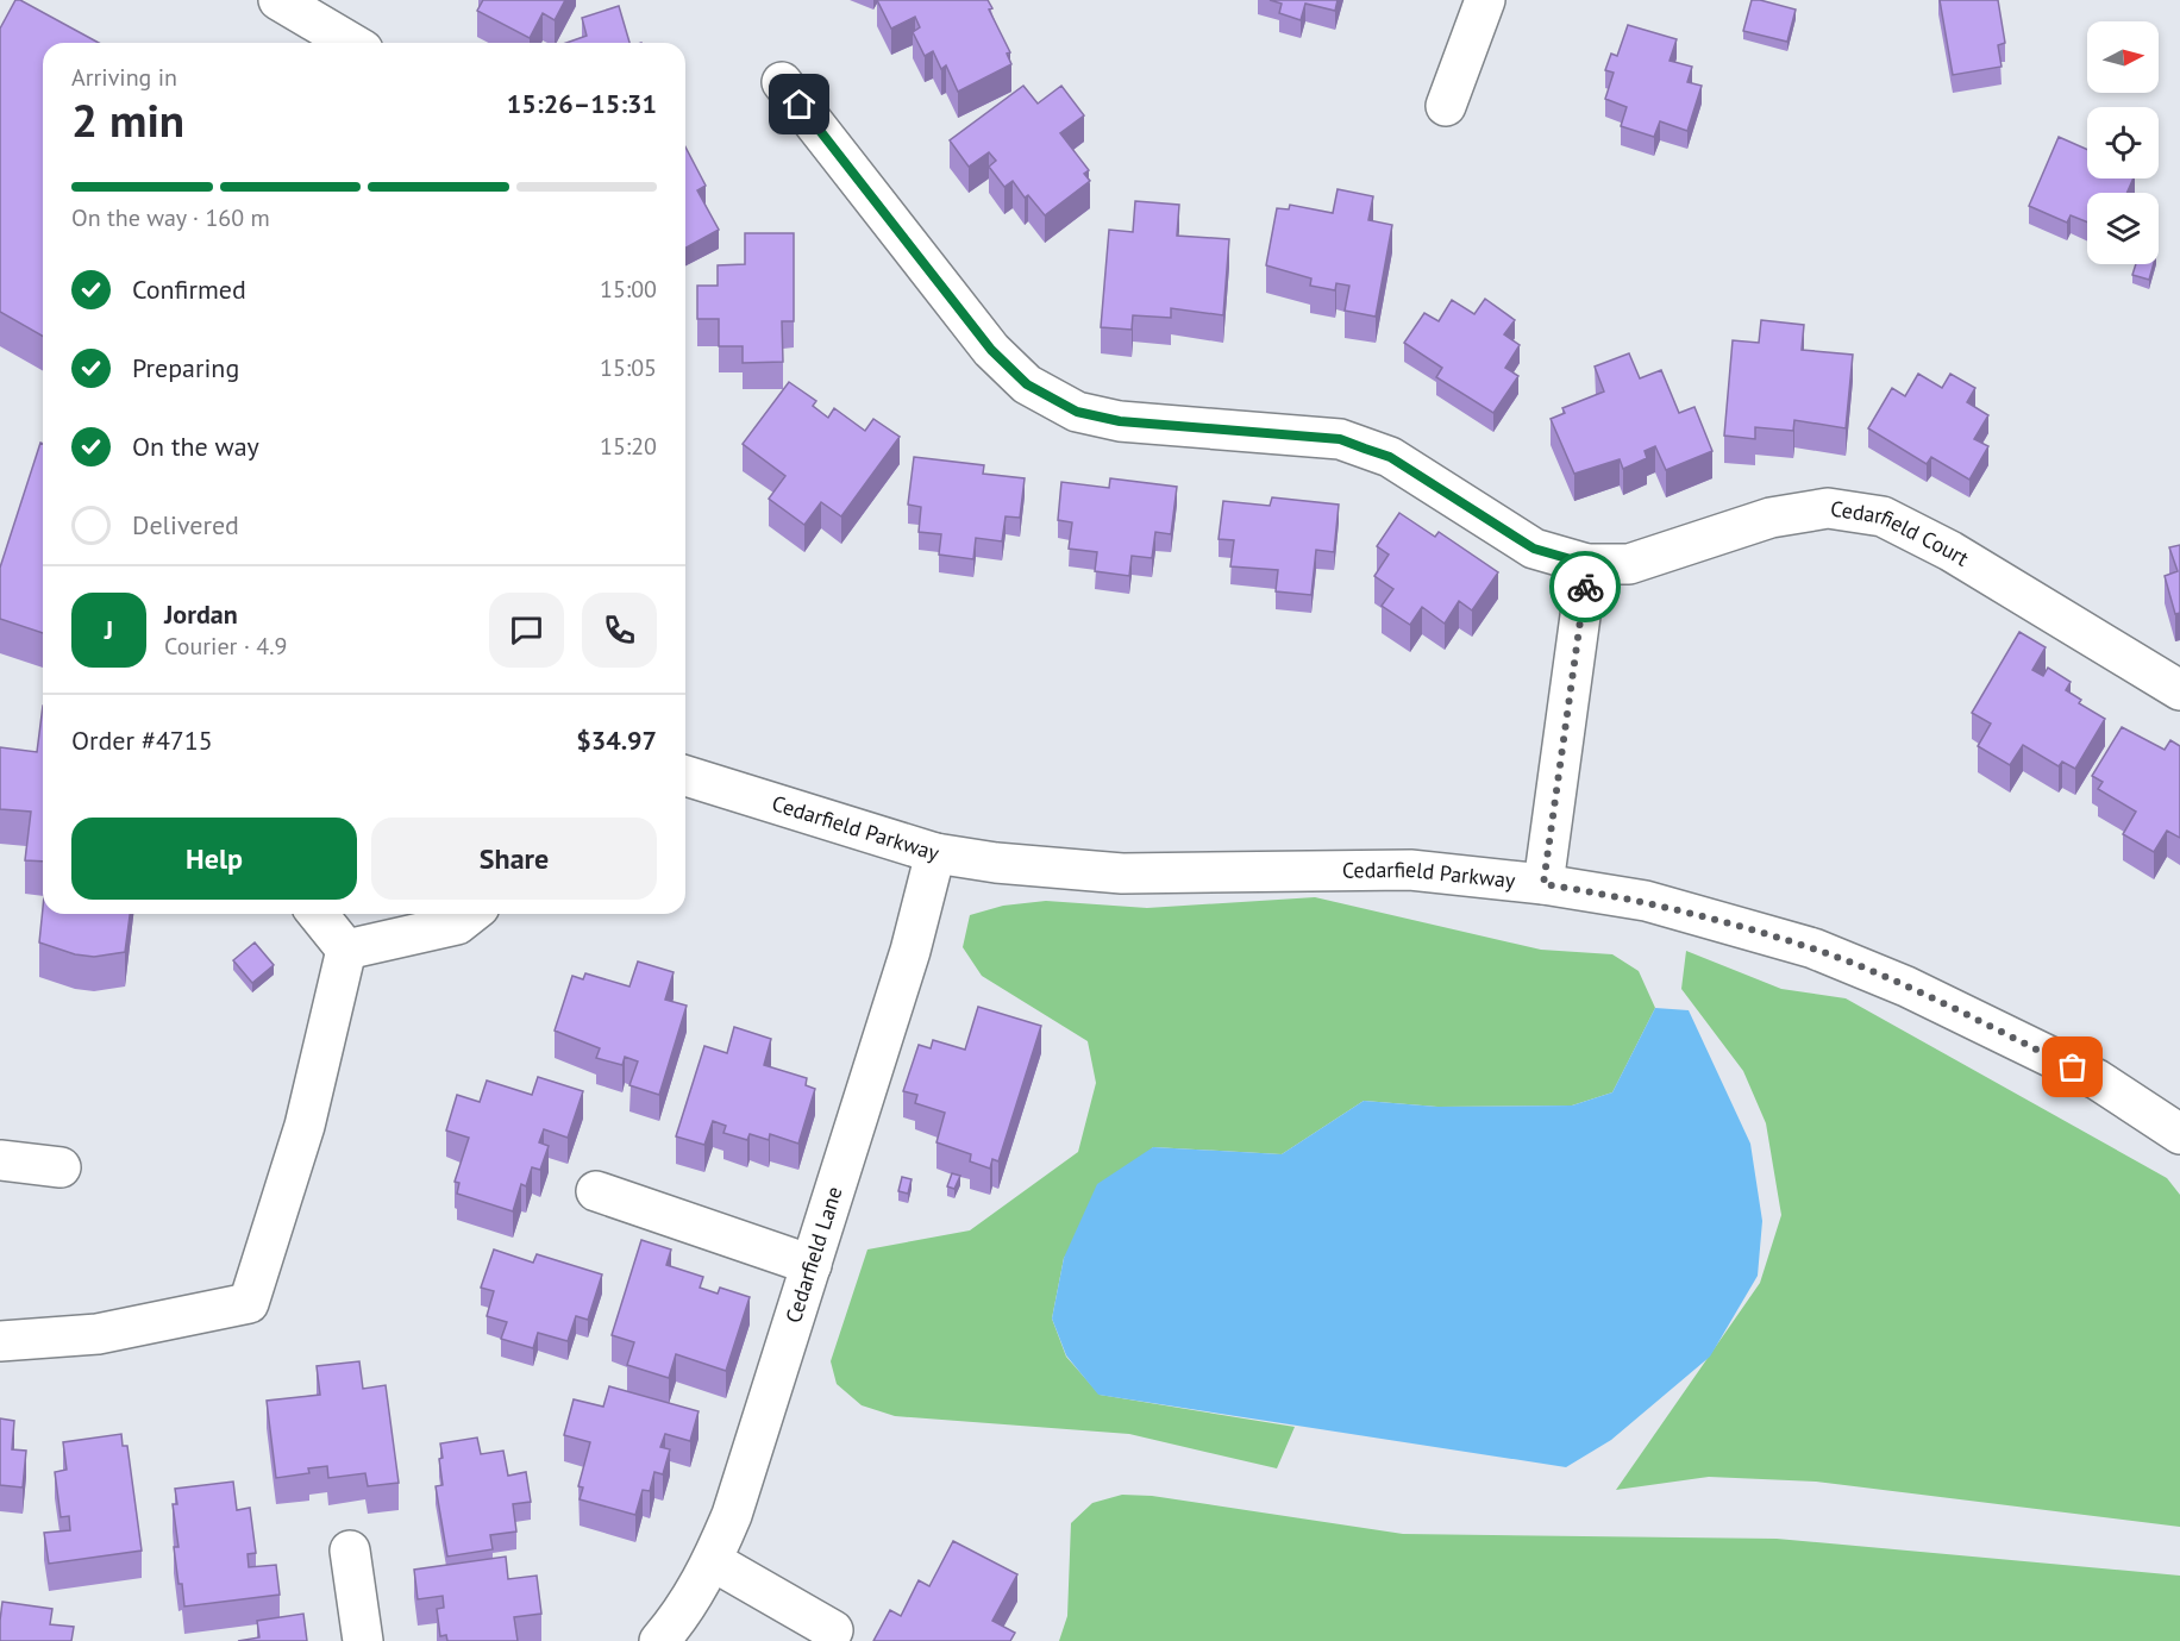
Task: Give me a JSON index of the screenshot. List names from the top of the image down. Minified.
{"streets":{"street":["Cedarfield Court","Cedarfield Parkway","Cedarfield Lane"]},"crossings":[["Cedarfield Parkway","Cedarfield Lane"]],"north":"right","page":{"heading":["2 min","Arriving in","15:26–15:31"],"panel":["Jordan","Courier · 4.9","Order #4715","$34.97"],"bar":"On the way · 160 m","list":[["Confirmed","15:00"],["Preparing","15:05"],["On the way","15:20"],"Delivered"],"round":"J","buttons":["Help","Share"]}}
